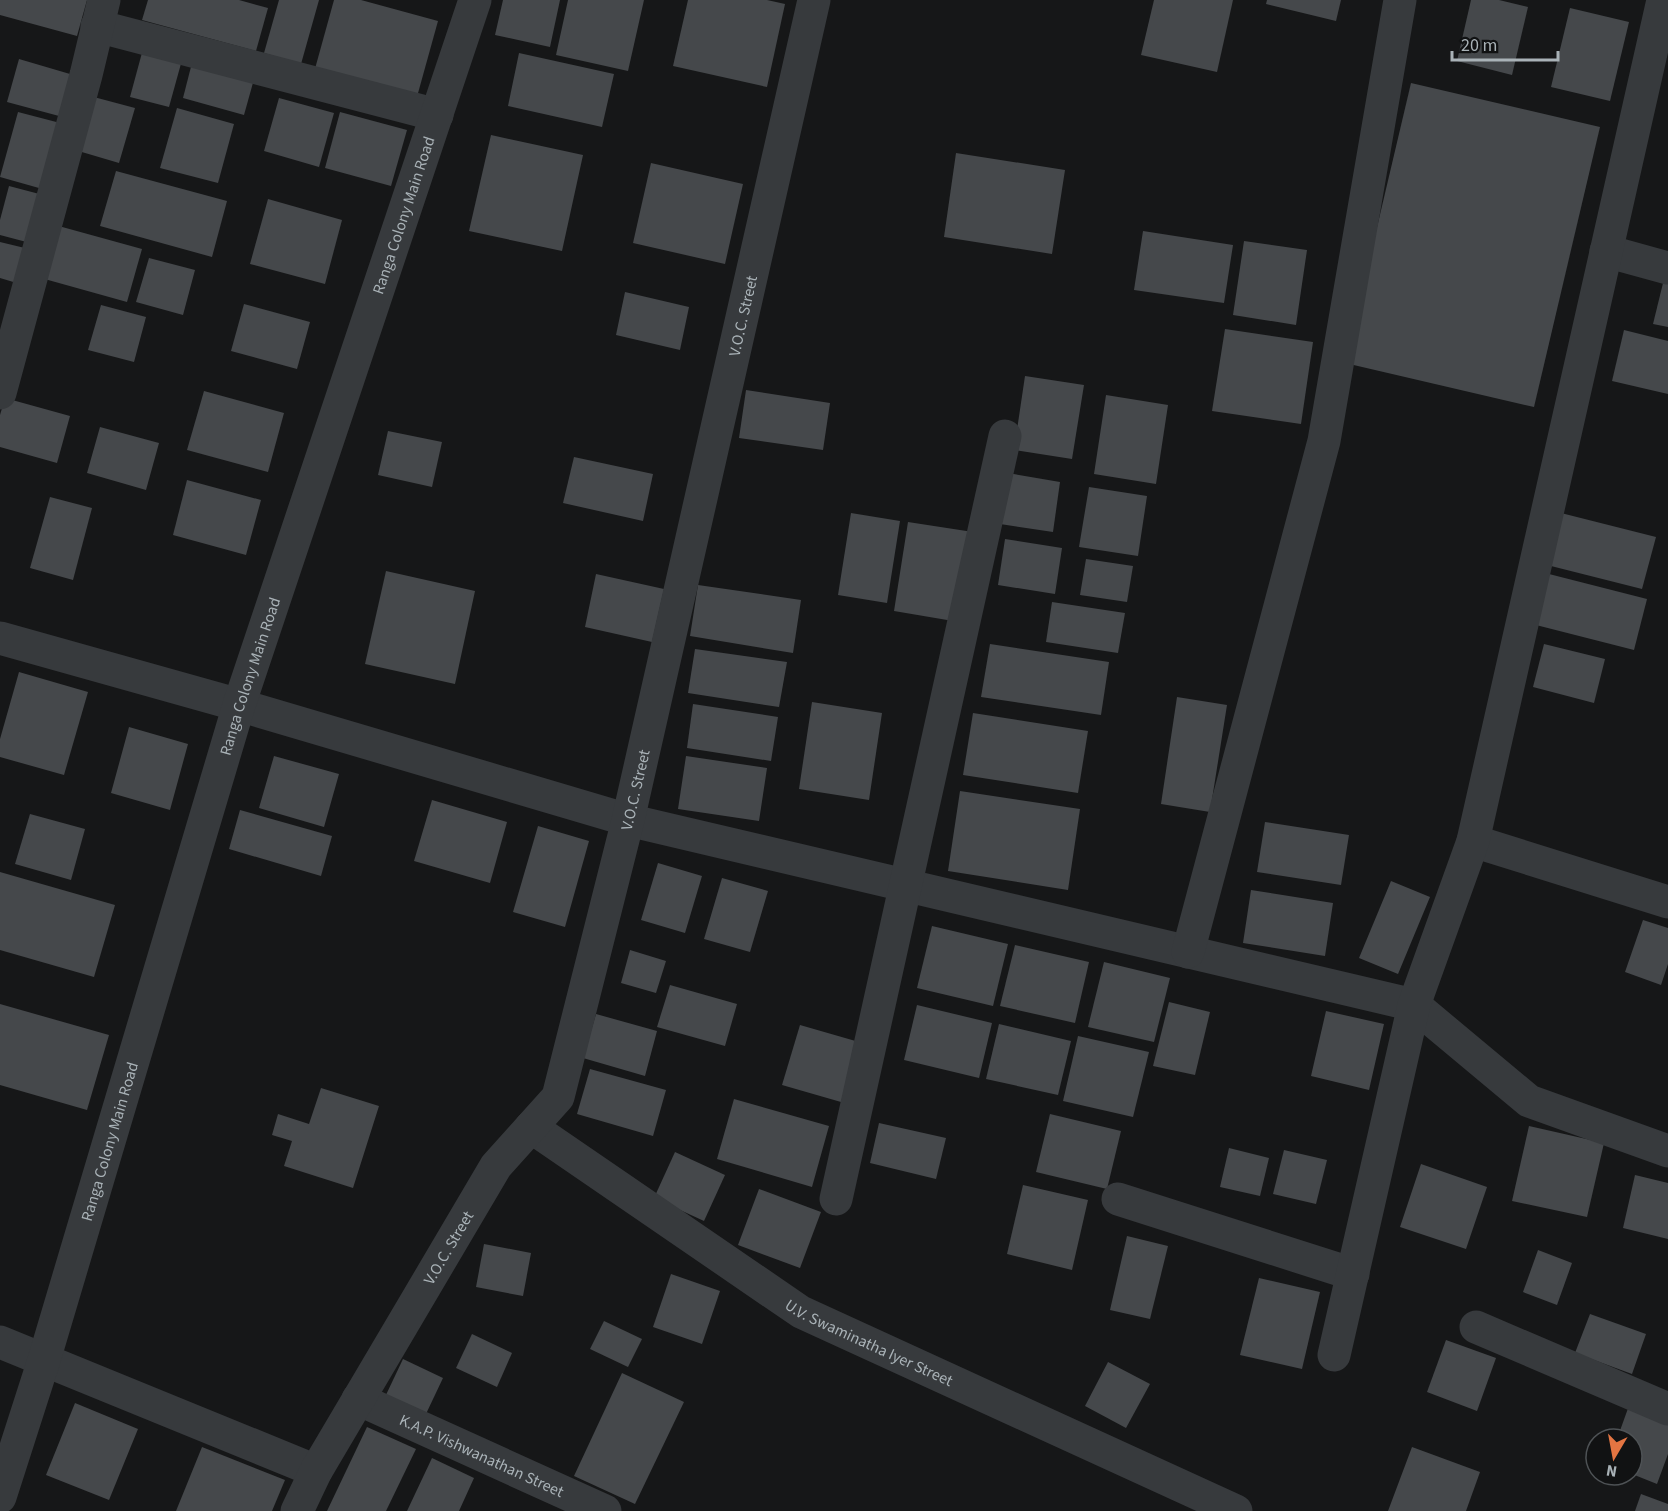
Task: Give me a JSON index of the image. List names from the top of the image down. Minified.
{"streets":{"street":["Ranga Colony Main Road","V.O.C. Street","U.V. Swaminatha Iyer Street","K.A.P. Vishwanathan Street"]},"crossings":[["V.O.C. Street","U.V. Swaminatha Iyer Street"],["V.O.C. Street","K.A.P. Vishwanathan Street"]],"scale_bar":"20 m","north":"bottom"}
